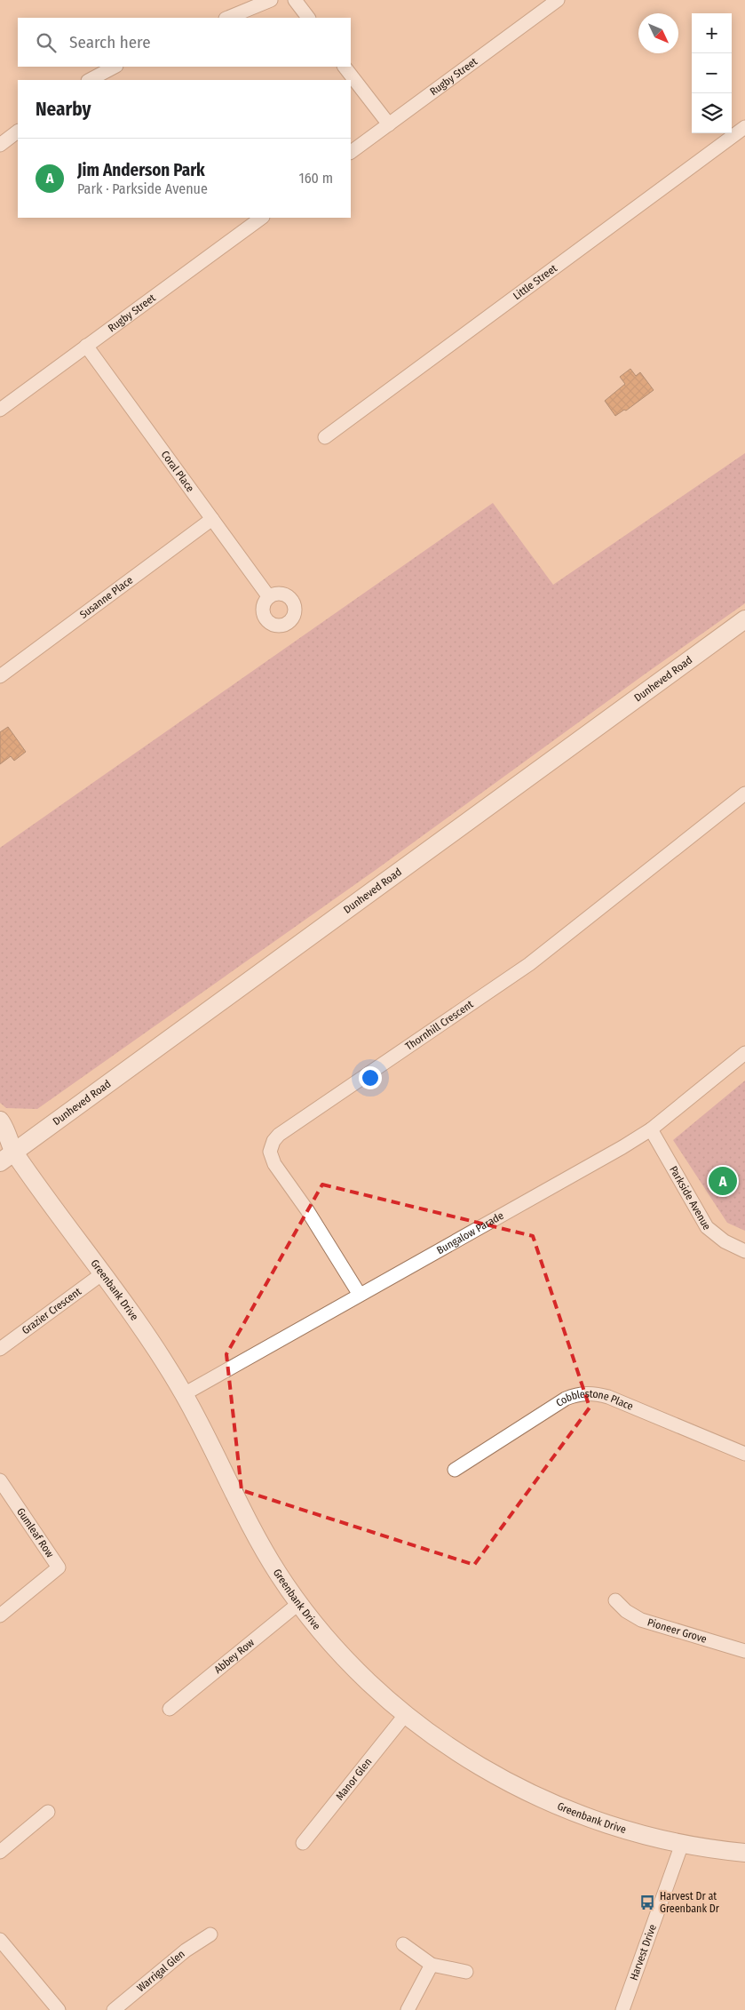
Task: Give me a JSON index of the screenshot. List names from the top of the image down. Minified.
{"streets":{"street":["Rugby Street","Little Street","Coral Place","Susanne Place","Dunheved Road","Thornhill Crescent","Parkside Avenue","Bungalow Parade","Greenbank Drive","Grazier Crescent","Cobblestone Place","Gumleaf Row","Pioneer Grove","Abbey Row","Manor Glen","Harvest Drive","Warrigal Glen"]},"crossings":[["Rugby Street","Coral Place"],["Coral Place","Susanne Place"],["Dunheved Road","Greenbank Drive"],["Thornhill Crescent","Bungalow Parade"],["Parkside Avenue","Bungalow Parade"],["Bungalow Parade","Greenbank Drive"],["Greenbank Drive","Grazier Crescent"],["Greenbank Drive","Abbey Row"],["Greenbank Drive","Manor Glen"],["Greenbank Drive","Harvest Drive"]],"places":{"bus stop":["Harvest Dr at Greenbank Dr"]},"north":"bottom right","page":{"map_buttons":["+","−"],"search":"Search here","heading":"Nearby","list":[{"mark":"A","name":"Jim Anderson Park","note":"Park · Parkside Avenue","value":"160 m"}],"pins":"A"}}
